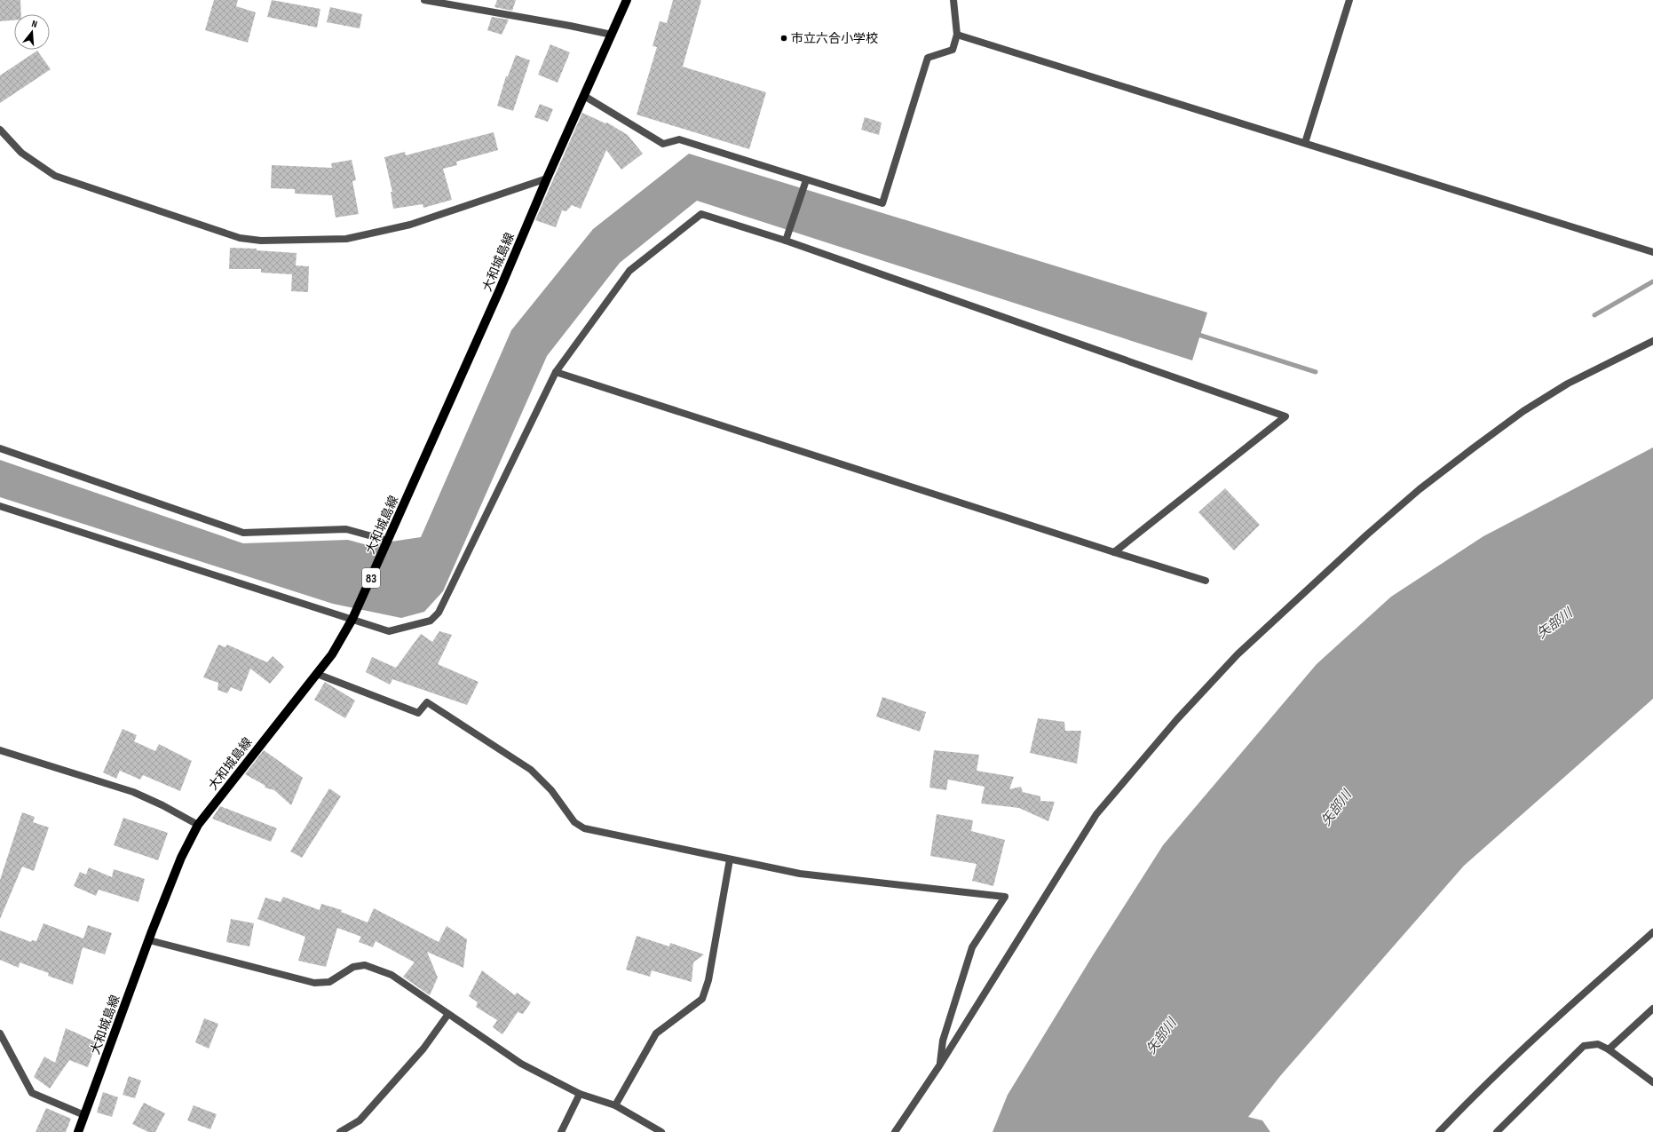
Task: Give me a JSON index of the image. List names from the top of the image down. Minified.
{"streets":{"main road":["大和城島線","83"]},"water":["矢部川"],"places":["市立六合小学校"],"north":"top"}
